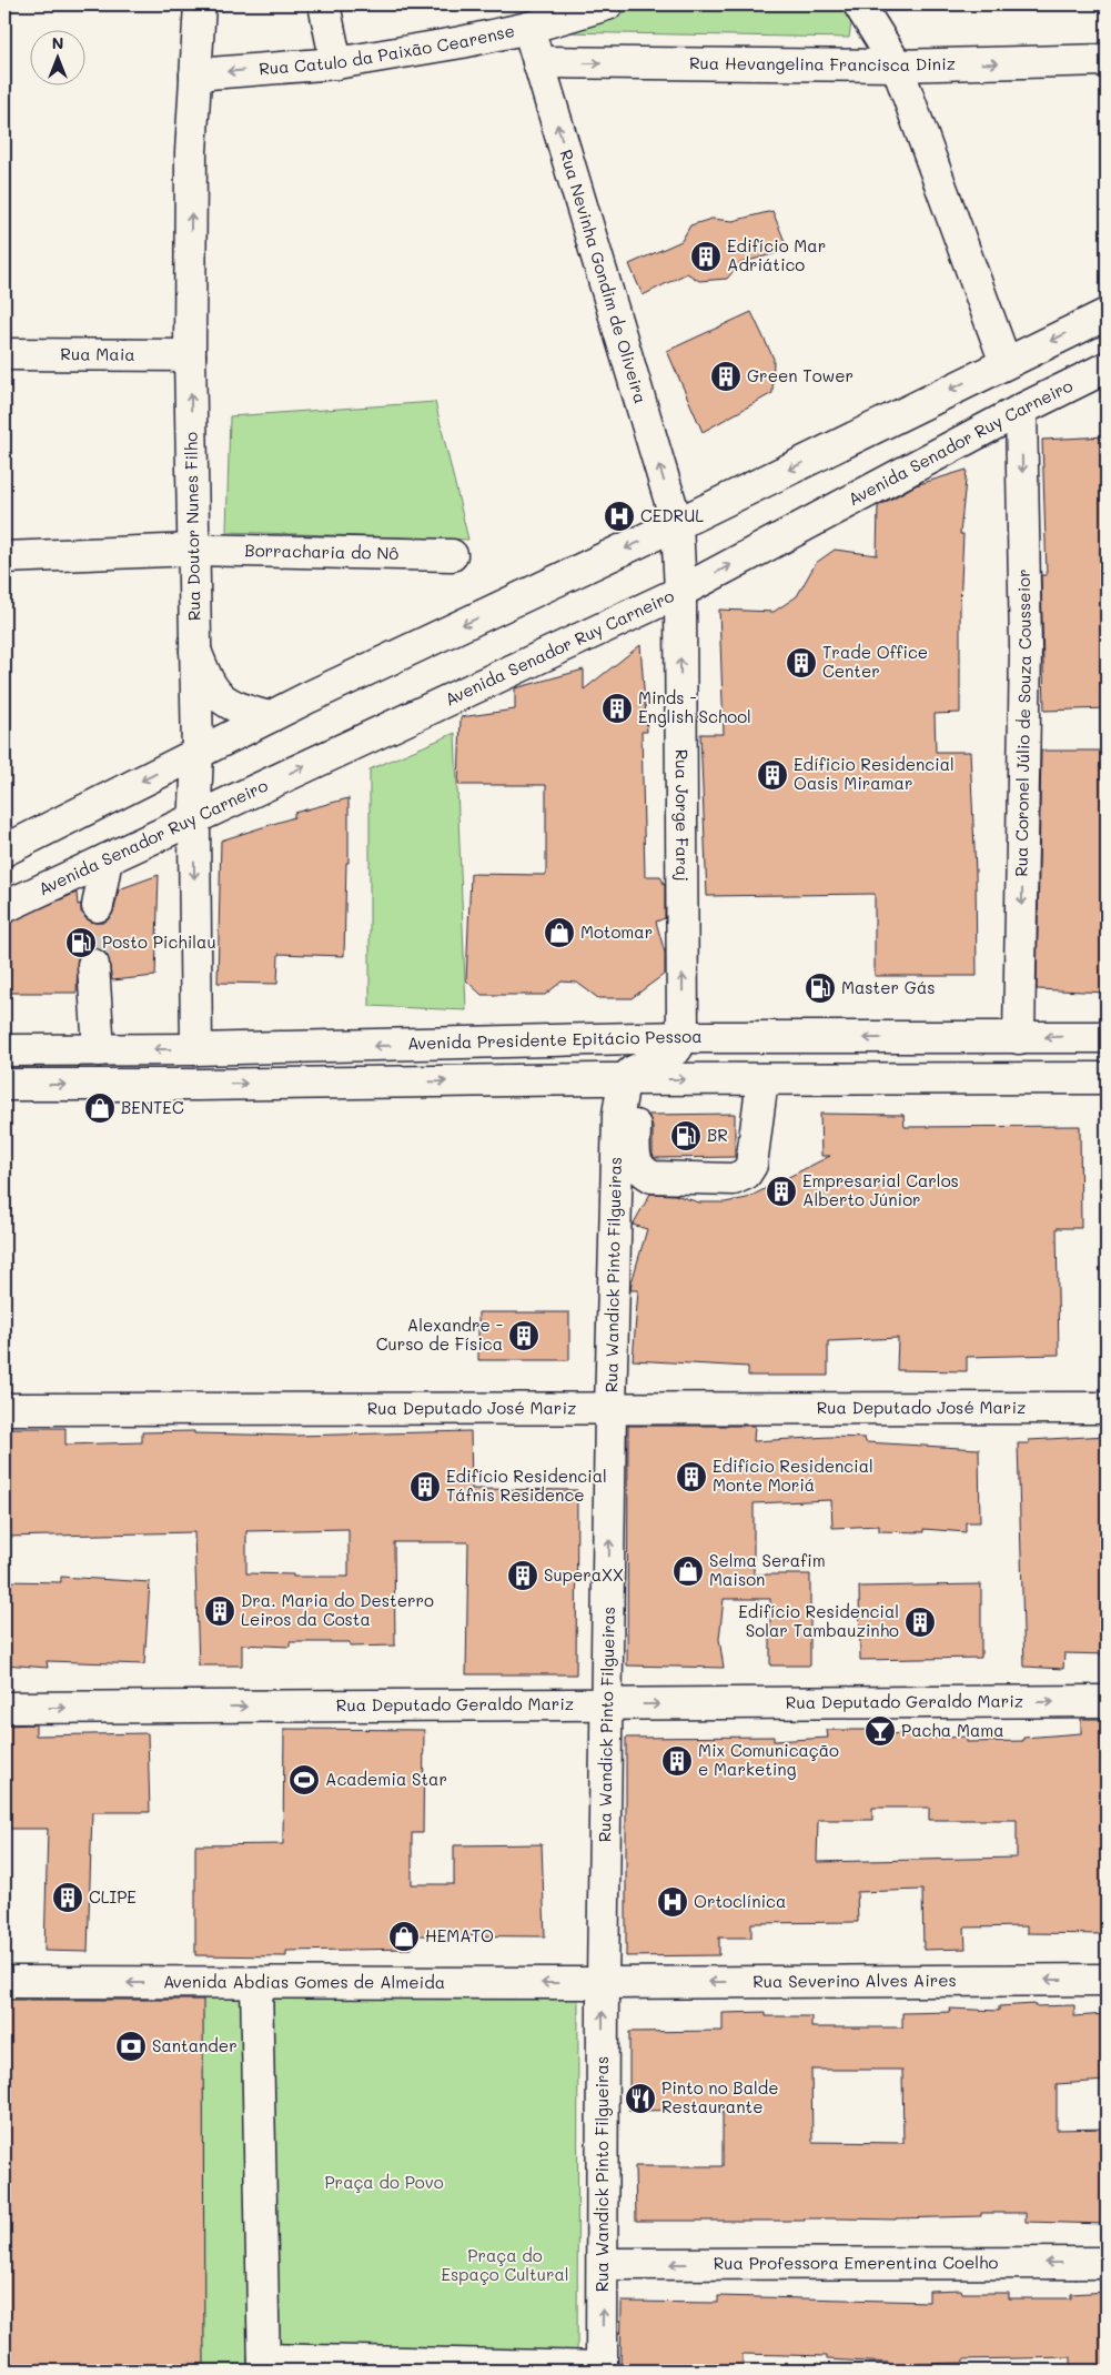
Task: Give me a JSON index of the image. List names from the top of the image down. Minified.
{"streets":{"street":["Rua Catulo da Paixão Cearense","Rua Hevangelina Francisca Diniz","Rua Nevinha Gondim de Oliveira","Rua Maia","Avenida Senador Ruy Carneiro","Rua Doutor Nunes Filho","Borracharia do Nô","Rua Coronel Júlio de Souza Cousseior","Rua Jorge Faraj","Avenida Presidente Epitácio Pessoa","Rua Wandick Pinto Filgueiras","Rua Deputado José Mariz","Rua Deputado Geraldo Mariz","Rua Severino Alves Aires","Avenida Abdias Gomes de Almeida","Rua Professora Emerentina Coelho"]},"crossings":[["Rua Catulo da Paixão Cearense","Rua Nevinha Gondim de Oliveira"],["Rua Catulo da Paixão Cearense","Rua Doutor Nunes Filho"],["Rua Hevangelina Francisca Diniz","Rua Nevinha Gondim de Oliveira"],["Rua Nevinha Gondim de Oliveira","Avenida Senador Ruy Carneiro"],["Rua Nevinha Gondim de Oliveira","Rua Jorge Faraj"],["Rua Maia","Rua Doutor Nunes Filho"],["Avenida Senador Ruy Carneiro","Rua Doutor Nunes Filho"],["Avenida Senador Ruy Carneiro","Rua Coronel Júlio de Souza Cousseior"],["Avenida Senador Ruy Carneiro","Rua Jorge Faraj"],["Rua Doutor Nunes Filho","Borracharia do Nô"],["Rua Doutor Nunes Filho","Avenida Presidente Epitácio Pessoa"],["Rua Coronel Júlio de Souza Cousseior","Avenida Presidente Epitácio Pessoa"],["Rua Jorge Faraj","Avenida Presidente Epitácio Pessoa"],["Rua Wandick Pinto Filgueiras","Rua Deputado José Mariz"],["Rua Wandick Pinto Filgueiras","Rua Deputado Geraldo Mariz"],["Rua Wandick Pinto Filgueiras","Rua Severino Alves Aires"],["Rua Wandick Pinto Filgueiras","Avenida Abdias Gomes de Almeida"],["Rua Wandick Pinto Filgueiras","Rua Professora Emerentina Coelho"],["Rua Severino Alves Aires","Avenida Abdias Gomes de Almeida"]],"one_way":["Rua Hevangelina Francisca Diniz","Rua Nevinha Gondim de Oliveira","Rua Coronel Júlio de Souza Cousseior","Rua Jorge Faraj","Rua Wandick Pinto Filgueiras","Rua Deputado Geraldo Mariz","Rua Severino Alves Aires","Avenida Abdias Gomes de Almeida","Rua Professora Emerentina Coelho"],"parks":["Praça do Povo","Praça do Espaço Cultural"],"places":{"building":["Edifício Mar Adriático","Green Tower","Trade Office Center","Minds - English School","Edíficio Residencial Oasis Miramar","Empresarial Carlos Alberto Júnior","Alexandre - Curso de Física","Edifício Residencial Monte Moriá","Edifício Residencial Táfnis Residence","SuperaXX","Dra. Maria do Desterro Leiros da Costa","Edifício Residencial Solar Tambauzinho","Mix Comunicação e Marketing","CLIPE"],"hospital":["CEDRUL","Ortoclínica"],"shop":["Motomar","BENTEC","Selma Serafim Maison","HEMATO"],"fuel station":["Posto Pichilau","Master Gás","BR"],"bar":["Pacha Mama"],"sports":["Academia Star"],"bank":["Santander"],"restaurant":["Pinto no Balde Restaurante"]},"north":"top"}
